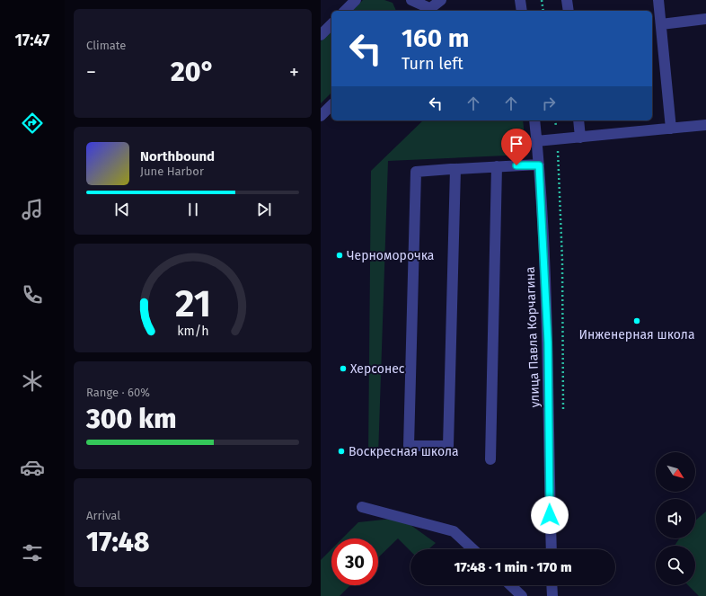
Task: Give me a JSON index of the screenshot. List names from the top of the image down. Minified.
{"streets":{"street":["улица Павла Корчагина"]},"places":["Черноморочка","Инженерная школа","Херсонес","Воскресная школа"],"north":"bottom right","page":{"tabs":"17:47","tile":["Climate",["Range · 60%","300 km"],["Arrival","17:48"]],"turn":["160 m","Turn left"],"heat":["−","20°","+"],"song":["Northbound","June Harbor"],"limit":"30","trip":"17:48 · 1 min · 170 m","gauge":["21","km/h"]}}
